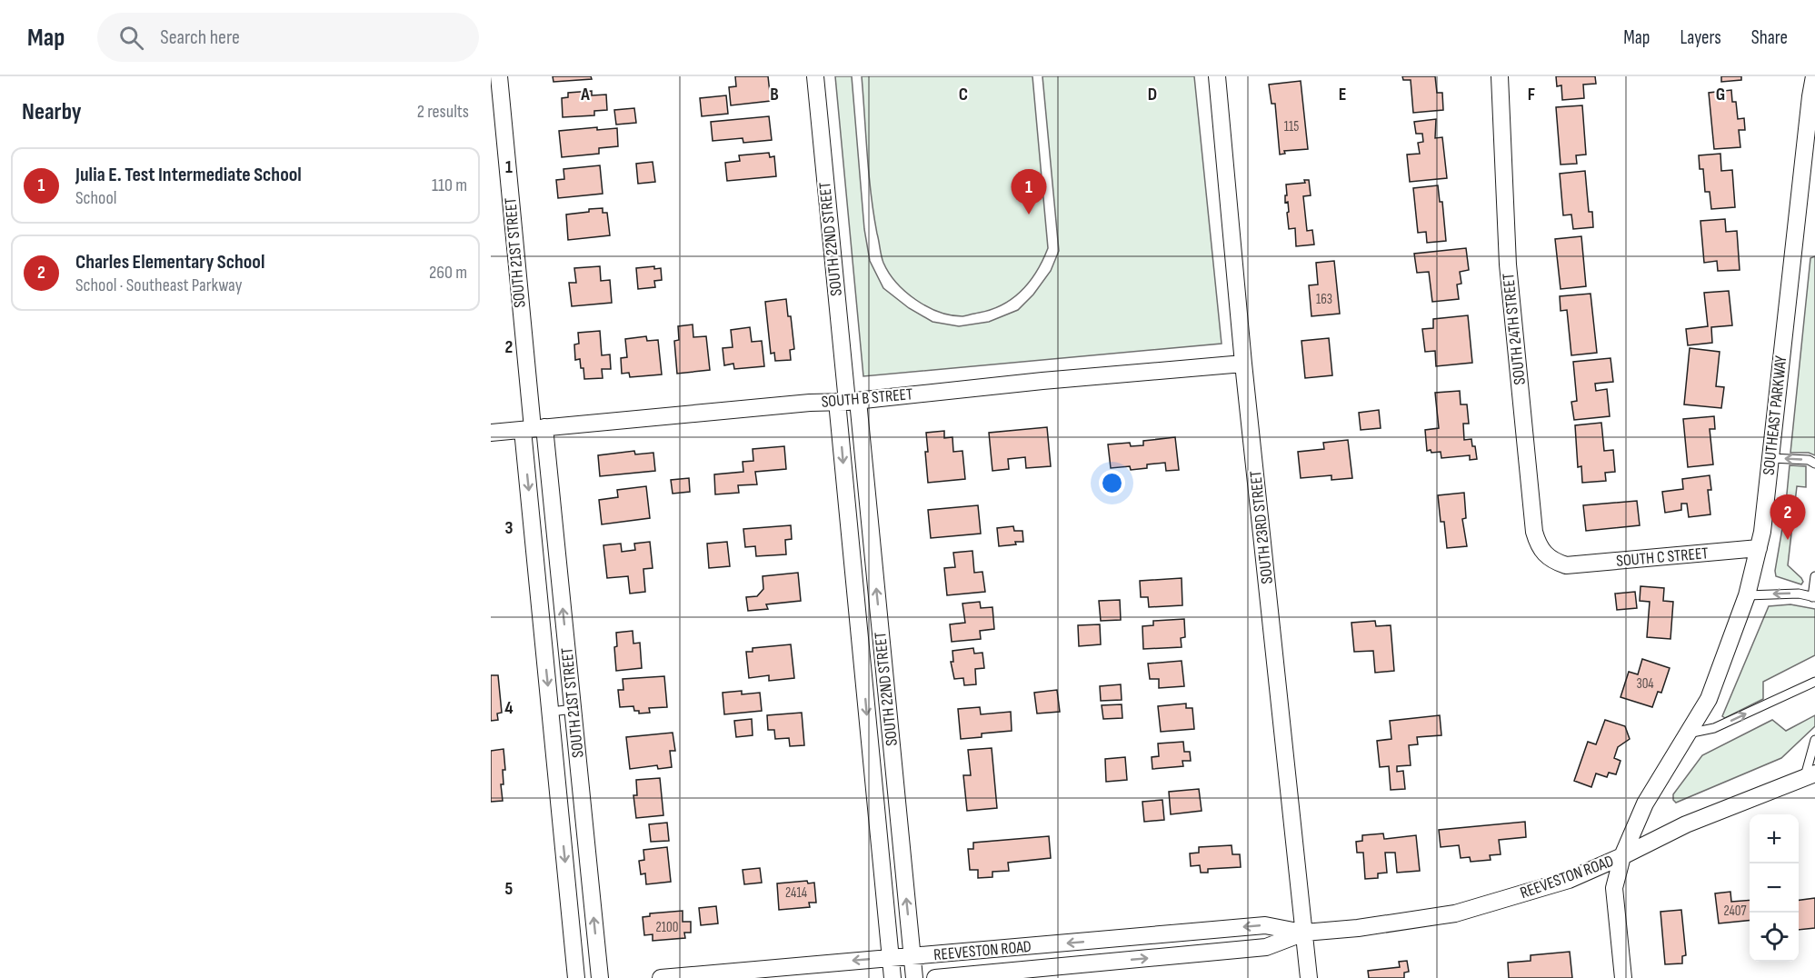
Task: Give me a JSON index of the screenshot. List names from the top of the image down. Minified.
{"streets":{"street":["SOUTH 22ND STREET","SOUTH 21ST STREET","SOUTH 24TH STREET","SOUTH B STREET","SOUTHEAST PARKWAY","SOUTH 23RD STREET","SOUTH C STREET","REEVESTON ROAD"]},"crossings":[["SOUTH 22ND STREET","SOUTH B STREET"],["SOUTH 22ND STREET","REEVESTON ROAD"],["SOUTH 21ST STREET","SOUTH B STREET"],["SOUTH 24TH STREET","SOUTH C STREET"],["SOUTH B STREET","SOUTH 23RD STREET"],["SOUTHEAST PARKWAY","SOUTH C STREET"],["SOUTHEAST PARKWAY","REEVESTON ROAD"],["SOUTH 23RD STREET","REEVESTON ROAD"]],"house_numbers":["115","163","304","2414","2407","2100"],"page":{"header":"Map","search":"Search here","nav":["Map","Layers","Share"],"heading":["Nearby","2 results"],"list":[{"mark":"1","name":"Julia E. Test Intermediate School","note":"School","value":"110 m"},{"mark":"2","name":"Charles Elementary School","note":"School · Southeast Parkway","value":"260 m"}],"pins":["1","2"],"map_buttons":["+","−"]},"grid":{"columns":["A","B","C","D","E","F","G"],"rows":["1","2","3","4","5"]}}
